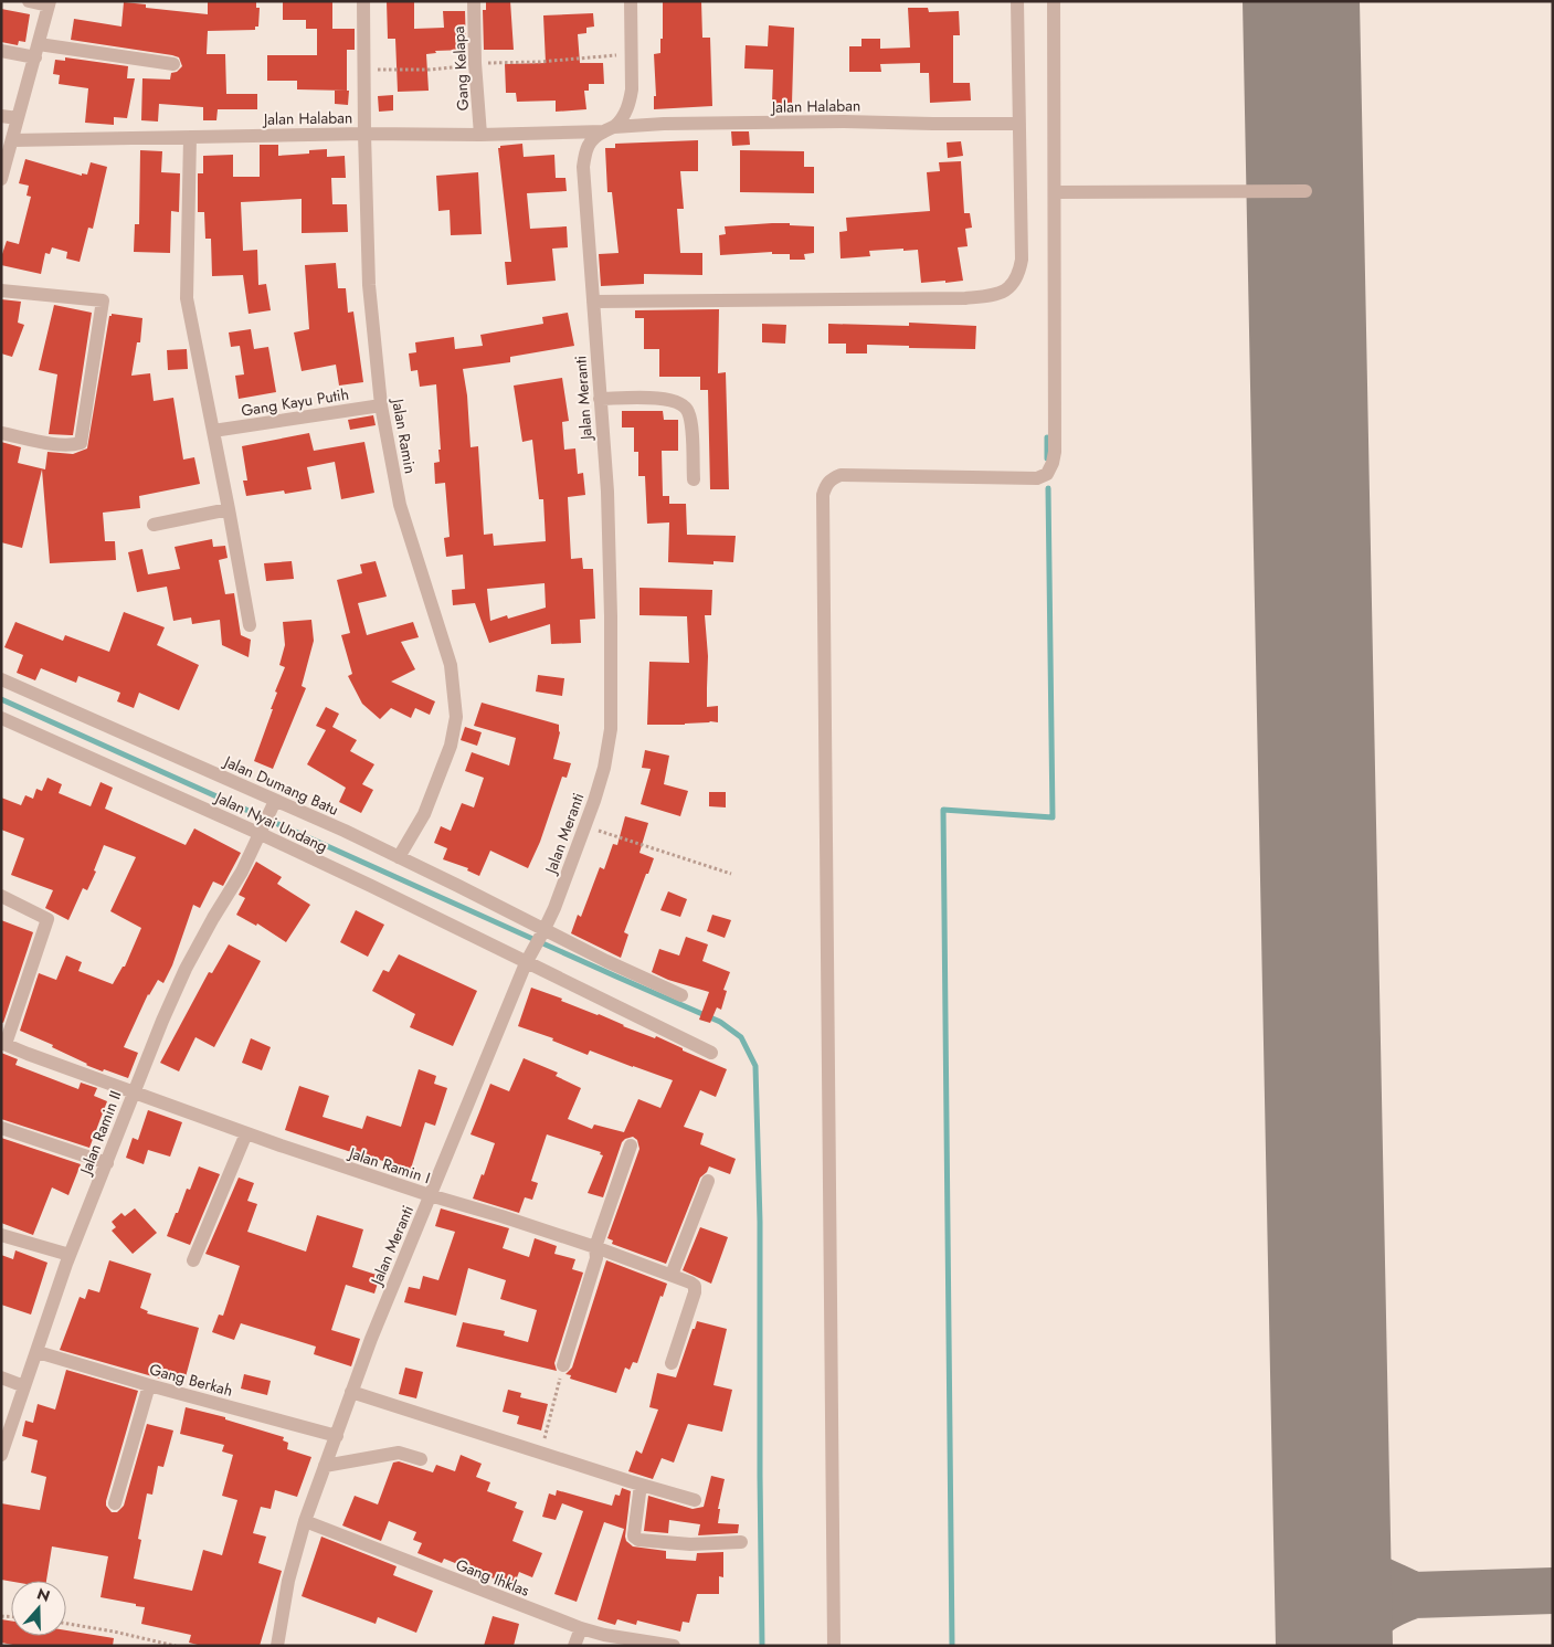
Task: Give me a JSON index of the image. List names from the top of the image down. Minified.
{"streets":{"street":["Gang Kelapa","Jalan Halaban","Jalan Meranti","Gang Kayu Putih","Jalan Ramin","Jalan Dumang Batu","Jalan Nyai Undang","Jalan Ramin II","Jalan Ramin I","Gang Berkah","Gang Ihklas"]},"crossings":[["Gang Kelapa","Jalan Halaban"],["Jalan Halaban","Jalan Meranti"],["Jalan Halaban","Jalan Ramin"],["Jalan Meranti","Jalan Dumang Batu"],["Jalan Meranti","Jalan Nyai Undang"],["Jalan Meranti","Jalan Ramin I"],["Jalan Meranti","Gang Berkah"],["Jalan Meranti","Gang Ihklas"],["Gang Kayu Putih","Jalan Ramin"],["Jalan Ramin","Jalan Dumang Batu"],["Jalan Dumang Batu","Jalan Ramin II"],["Jalan Nyai Undang","Jalan Ramin II"],["Jalan Ramin II","Jalan Ramin I"],["Jalan Ramin II","Gang Berkah"]],"north":"top"}
